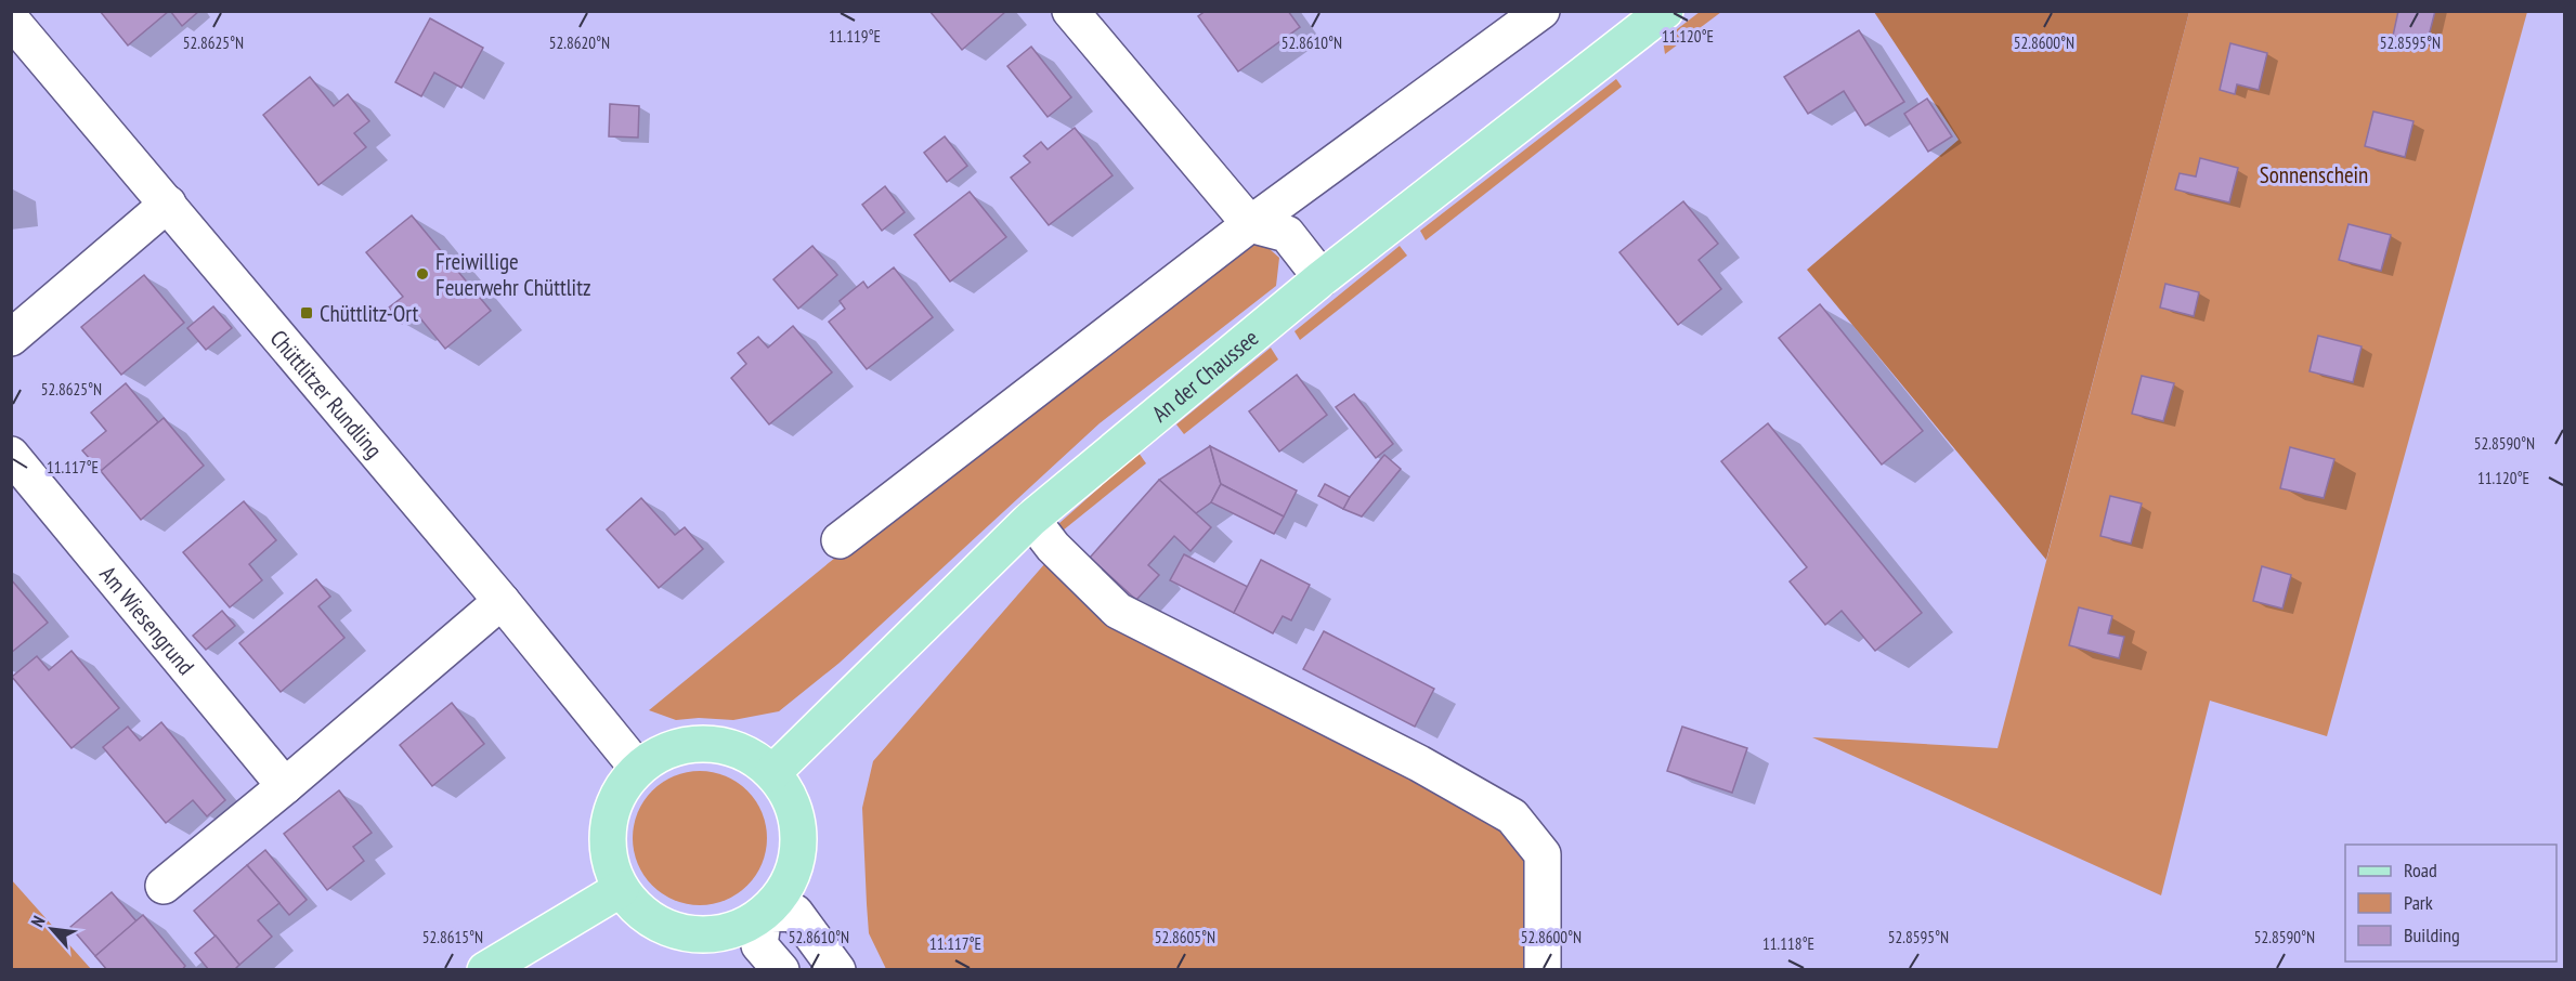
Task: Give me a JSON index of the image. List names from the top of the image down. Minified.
{"streets":{"main road":["An der Chaussee"],"street":["Chüttlitzer Rundling","Am Wiesengrund"]},"crossings":[["An der Chaussee","Chüttlitzer Rundling"]],"parks":["Sonnenschein"],"places":{"other":["Freiwillige Feuerwehr Chüttlitz"],"transit":["Chüttlitz-Ort"]},"legend":["Road","Park","Building"],"north":"top left","coordinates":["11.119°E","11.120°E","52.8625°N","52.8620°N","52.8610°N","52.8600°N","52.8595°N","52.8590°N","11.117°E","52.8615°N","52.8605°N","11.118°E"]}
